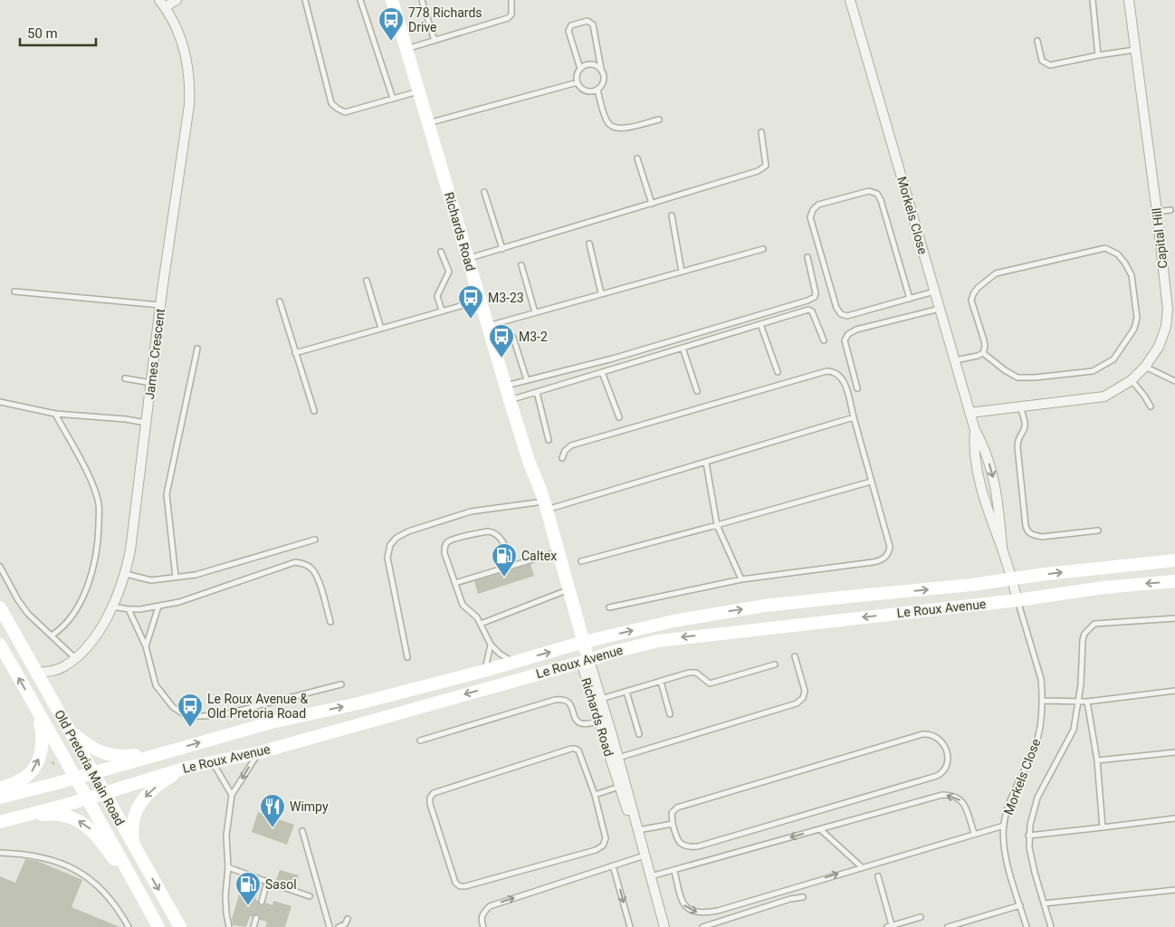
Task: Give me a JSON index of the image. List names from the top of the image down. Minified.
{"streets":{"main road":["Richards Road","Le Roux Avenue","Old Pretoria Main Road"],"street":["Morkels Close","Capital Hill","James Crescent"]},"crossings":[["Morkels Close","Capital Hill"],["Morkels Close","Le Roux Avenue"],["Richards Road","Le Roux Avenue"],["James Crescent","Old Pretoria Main Road"],["Le Roux Avenue","Old Pretoria Main Road"]],"places":{"bus stop":["778 Richards Drive","M3-23","M3-2","Le Roux Avenue & Old Pretoria Road"],"fuel station":["Caltex","Sasol"],"restaurant":["Wimpy"]},"scale_bar":"50 m"}
